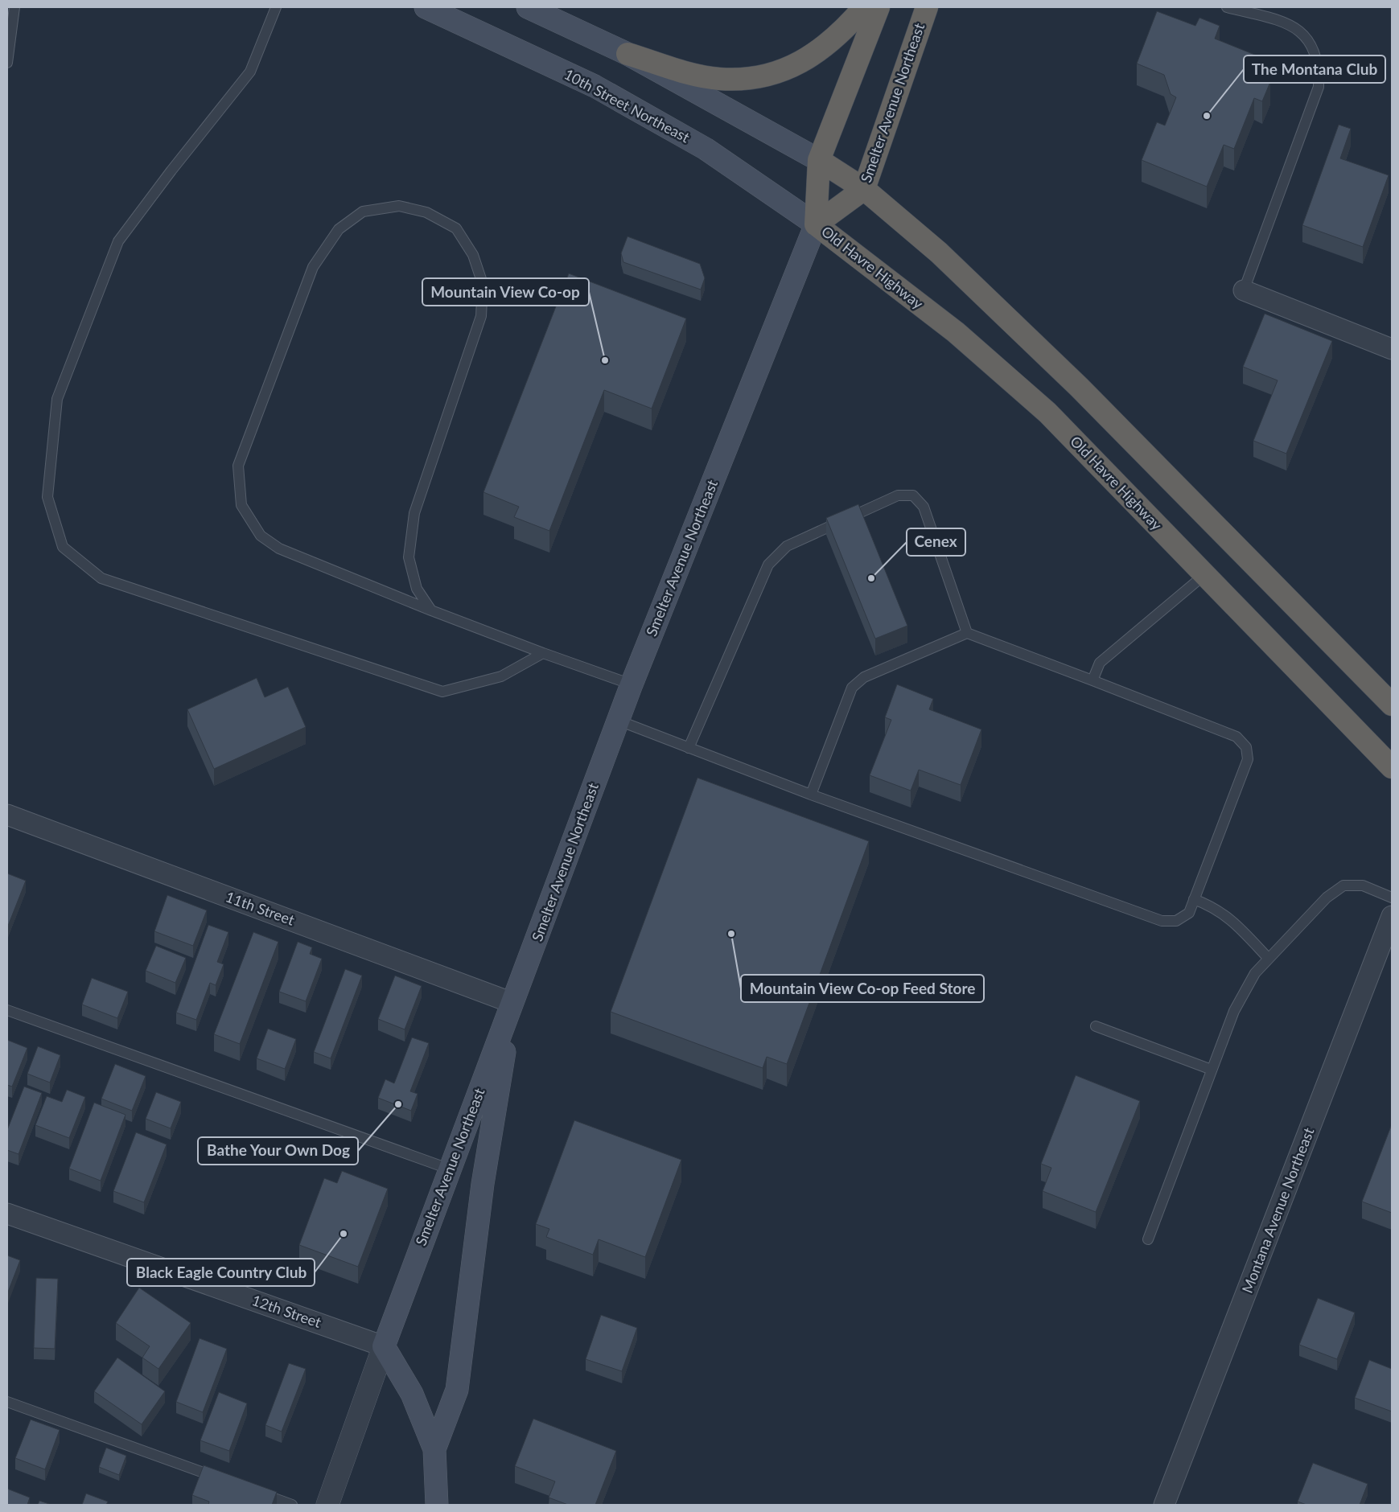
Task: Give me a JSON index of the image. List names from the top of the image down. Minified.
{"streets":{"highway":["Smelter Avenue Northeast","Old Havre Highway"],"main road":["10th Street Northeast"],"street":["11th Street","Montana Avenue Northeast","12th Street"]},"crossings":[["Smelter Avenue Northeast","10th Street Northeast"],["Smelter Avenue Northeast","Old Havre Highway"],["Smelter Avenue Northeast","11th Street"],["Smelter Avenue Northeast","12th Street"],["10th Street Northeast","Old Havre Highway"]],"places":["The Montana Club","Mountain View Co-op","Cenex","Mountain View Co-op Feed Store","Bathe Your Own Dog","Black Eagle Country Club"]}
